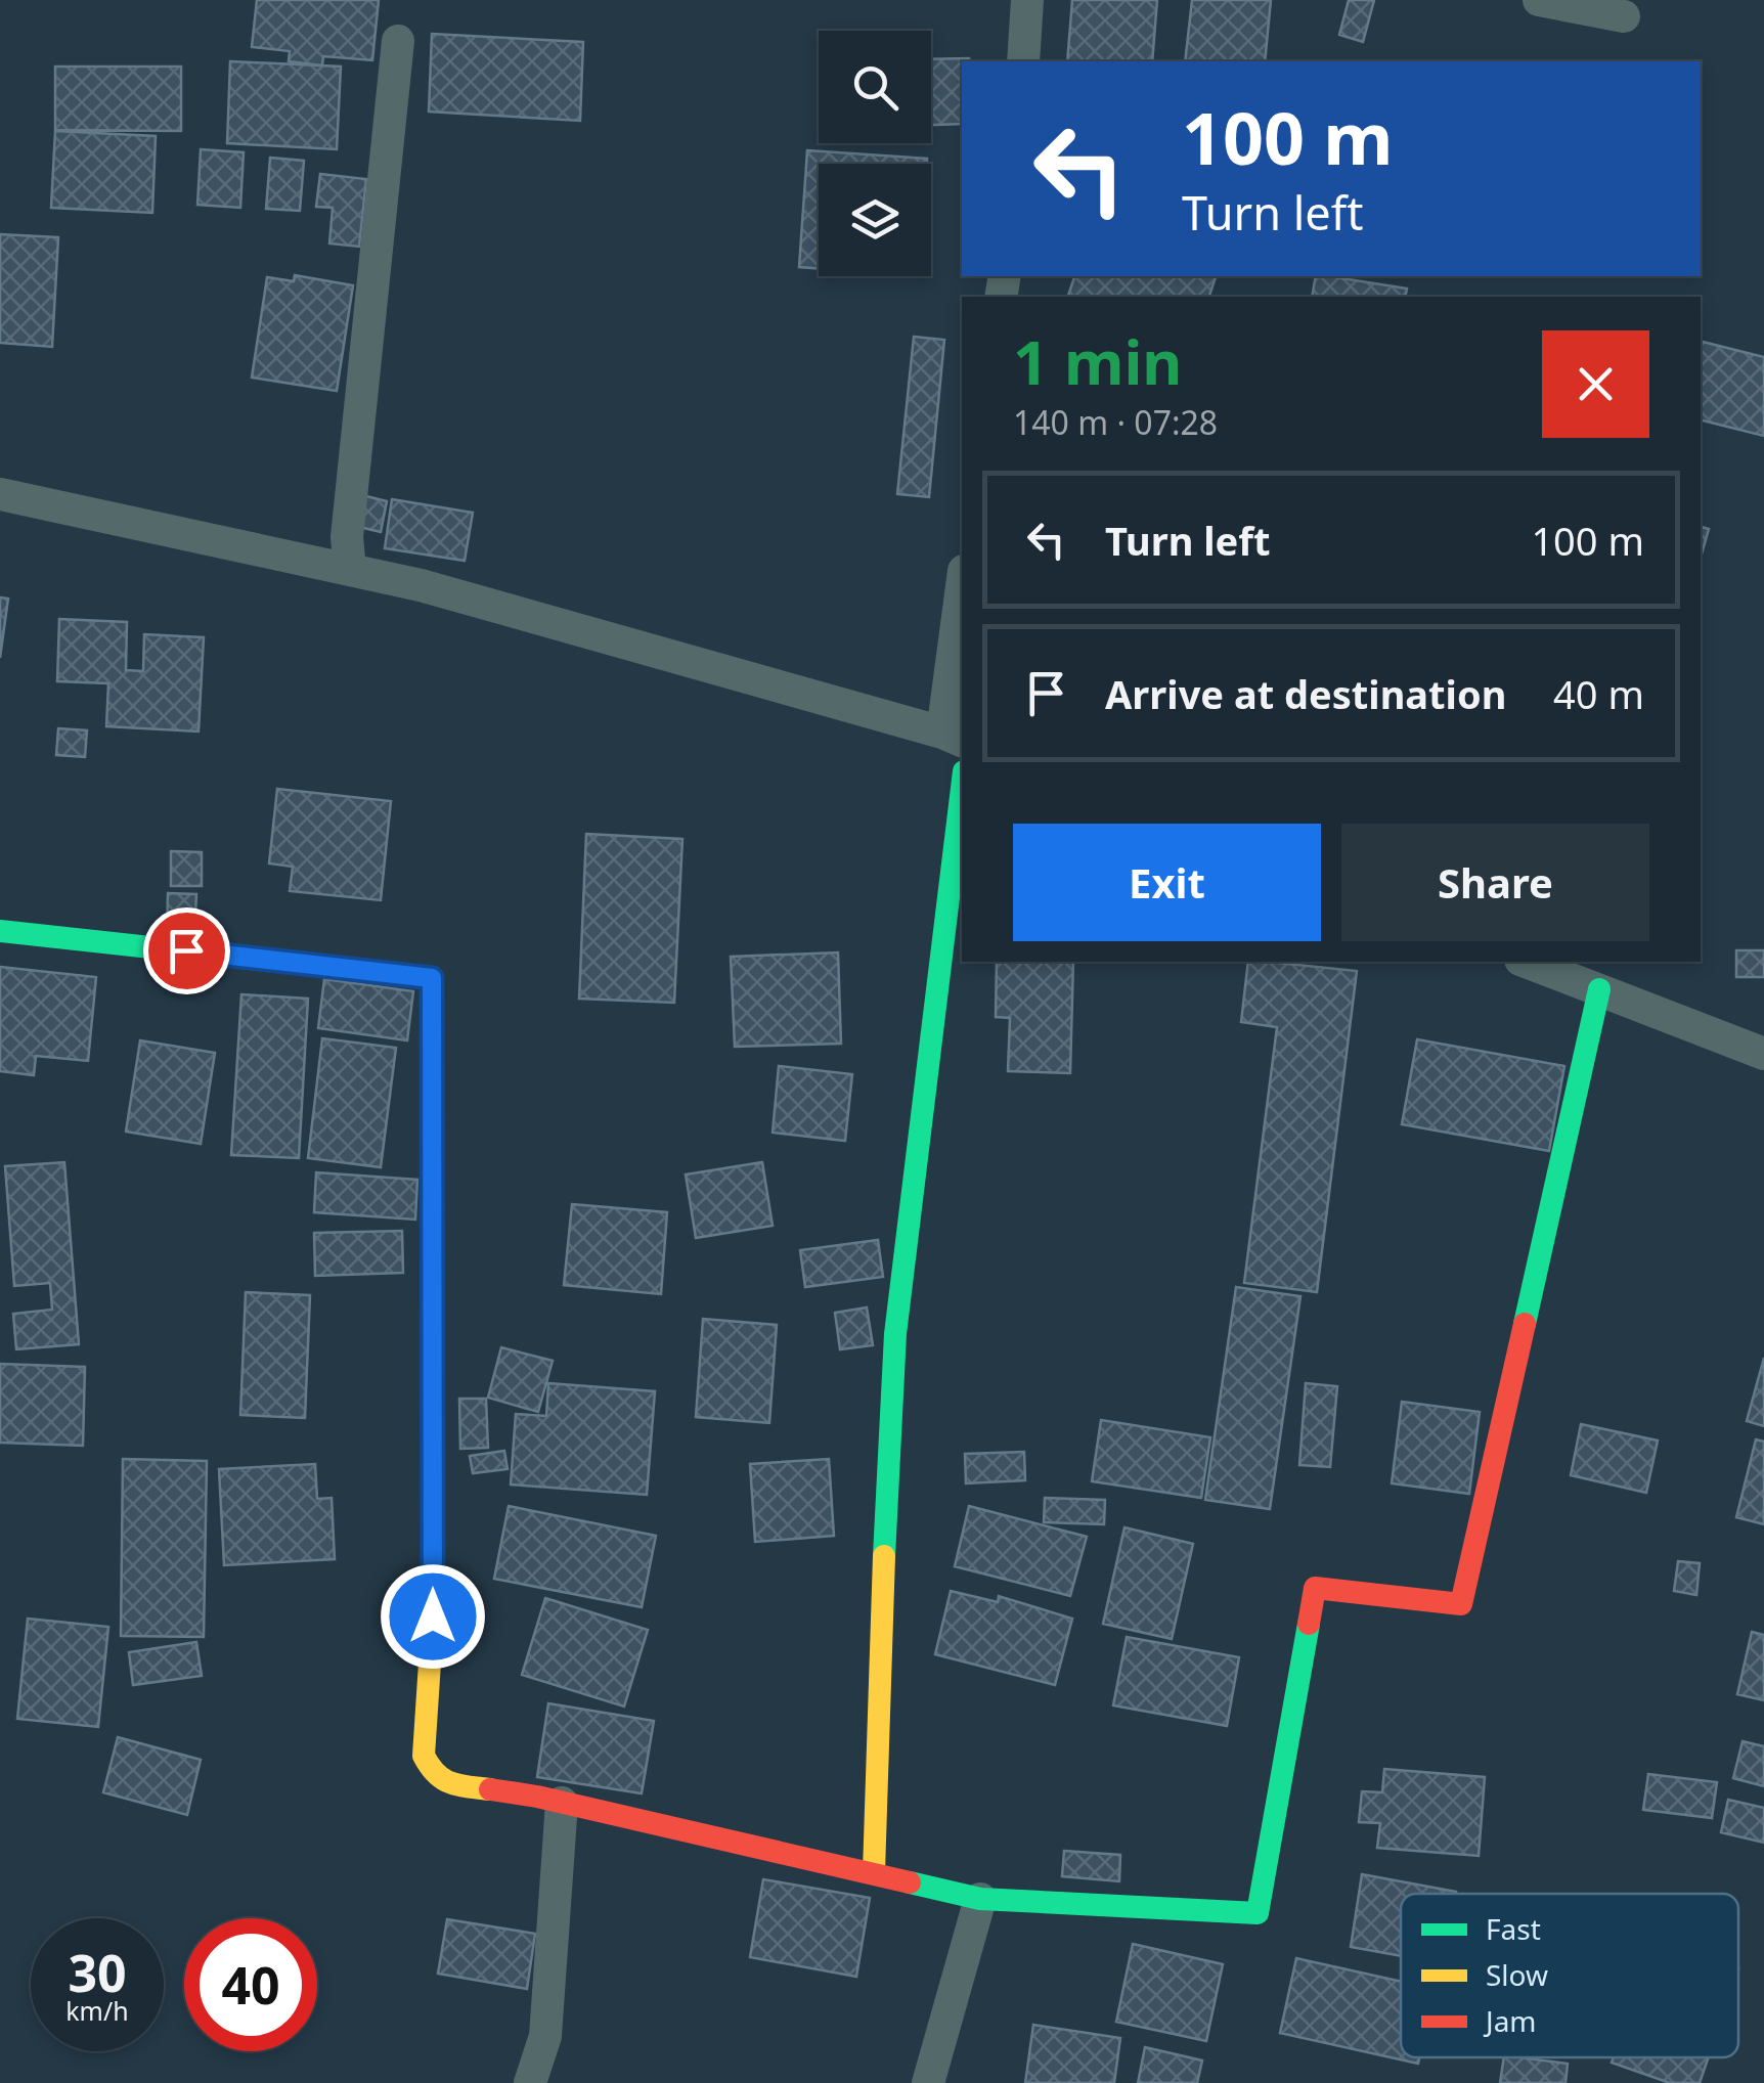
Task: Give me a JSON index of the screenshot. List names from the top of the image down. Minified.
{"legend":["Fast","Slow","Jam"],"page":{"turn":["100 m","Turn left"],"heading":["1 min","140 m · 07:28"],"list":[{"name":"Turn left","value":"100 m"},{"name":"Arrive at destination","value":"40 m"}],"buttons":["Exit","Share"],"speed":"30 km/h","limit":"40"}}
